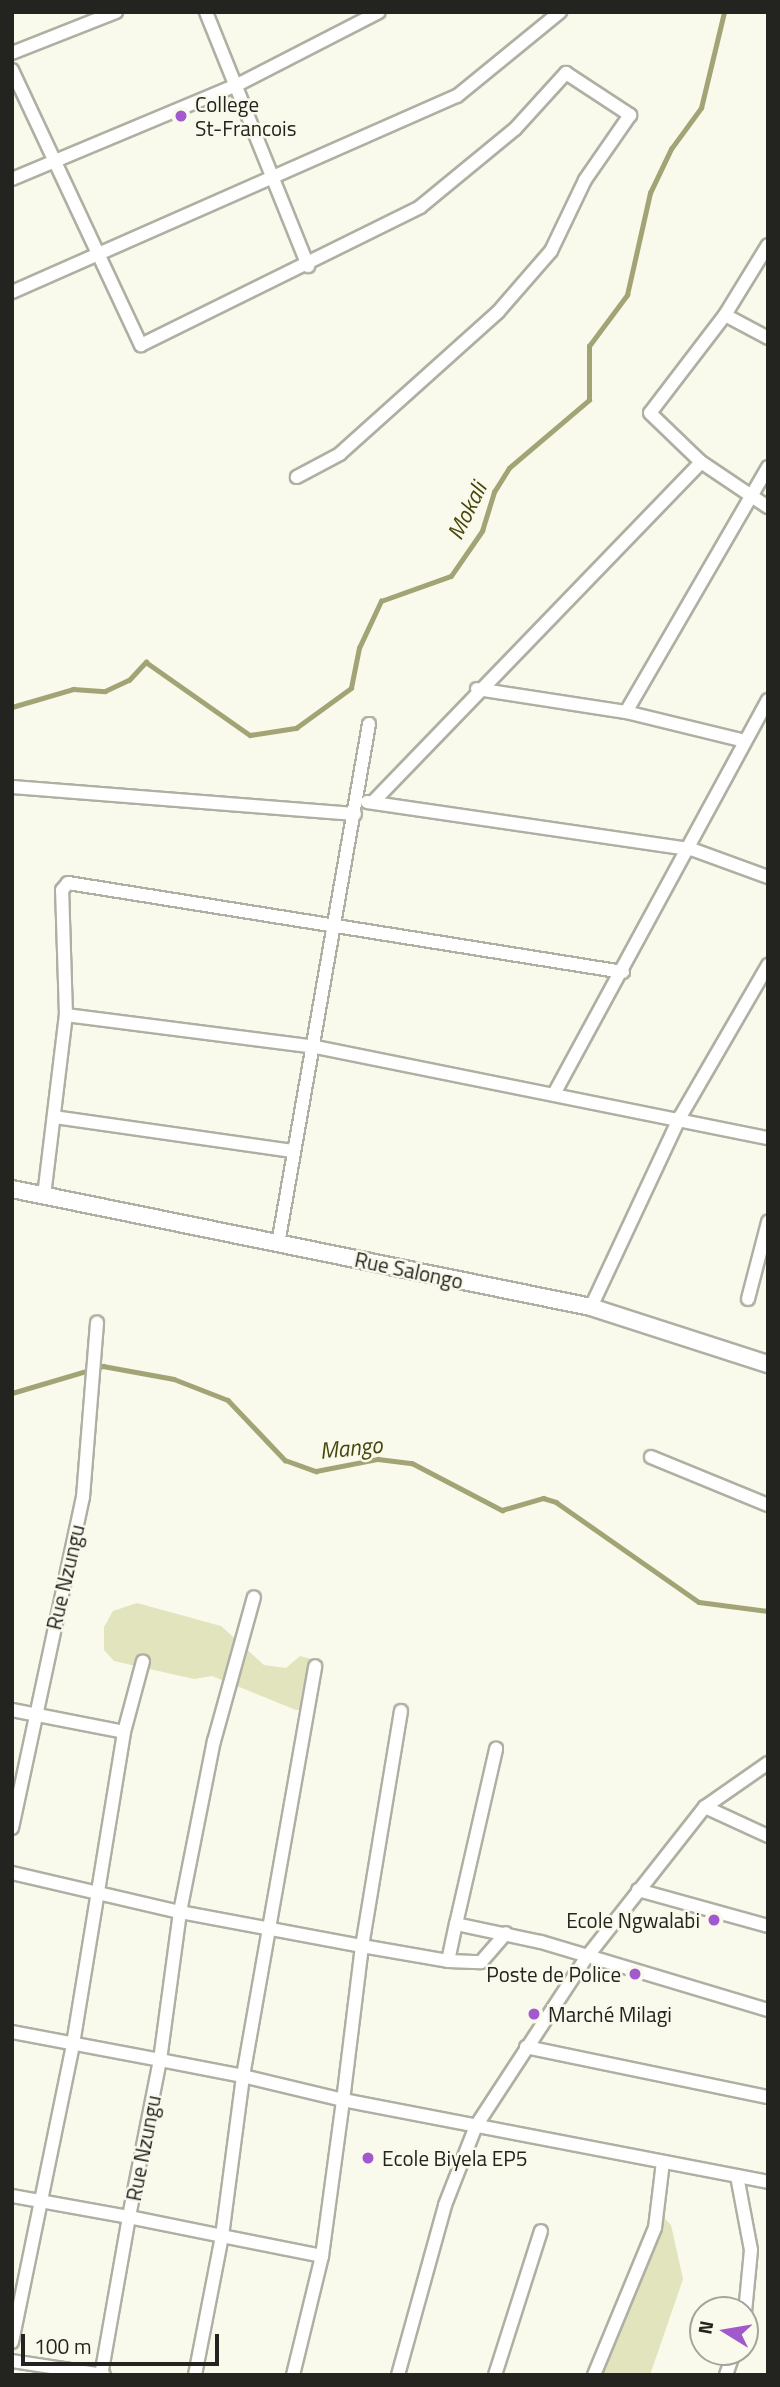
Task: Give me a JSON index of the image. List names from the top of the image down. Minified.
{"streets":{"street":["Rue Salongo","Rue Nzungu"]},"water":["Mokali","Mango"],"places":["College St-Francois","Ecole Ngwalabi","Poste de Police","Marché Milagi","Ecole Biyela EP5"],"scale_bar":"100 m","north":"left"}
